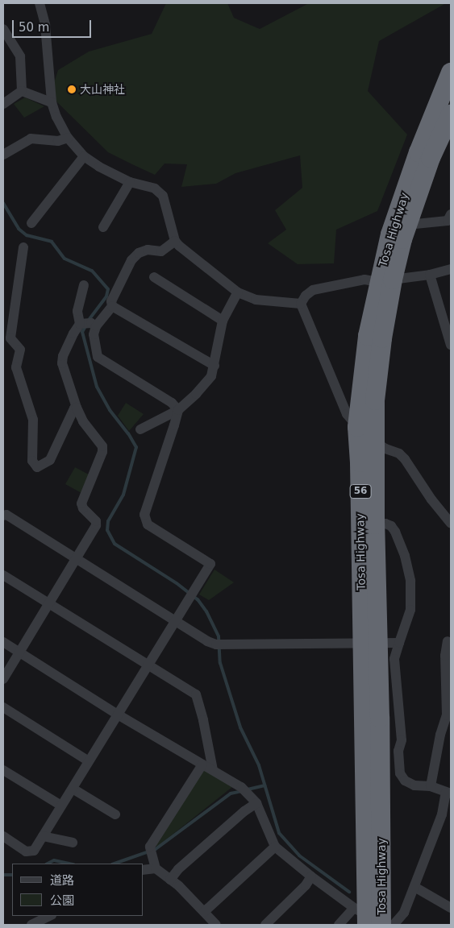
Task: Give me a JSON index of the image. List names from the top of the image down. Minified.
{"streets":{"highway":["Tosa Highway","56"]},"places":["大山神社"],"legend":["道路","公園"],"scale_bar":"50 m"}
